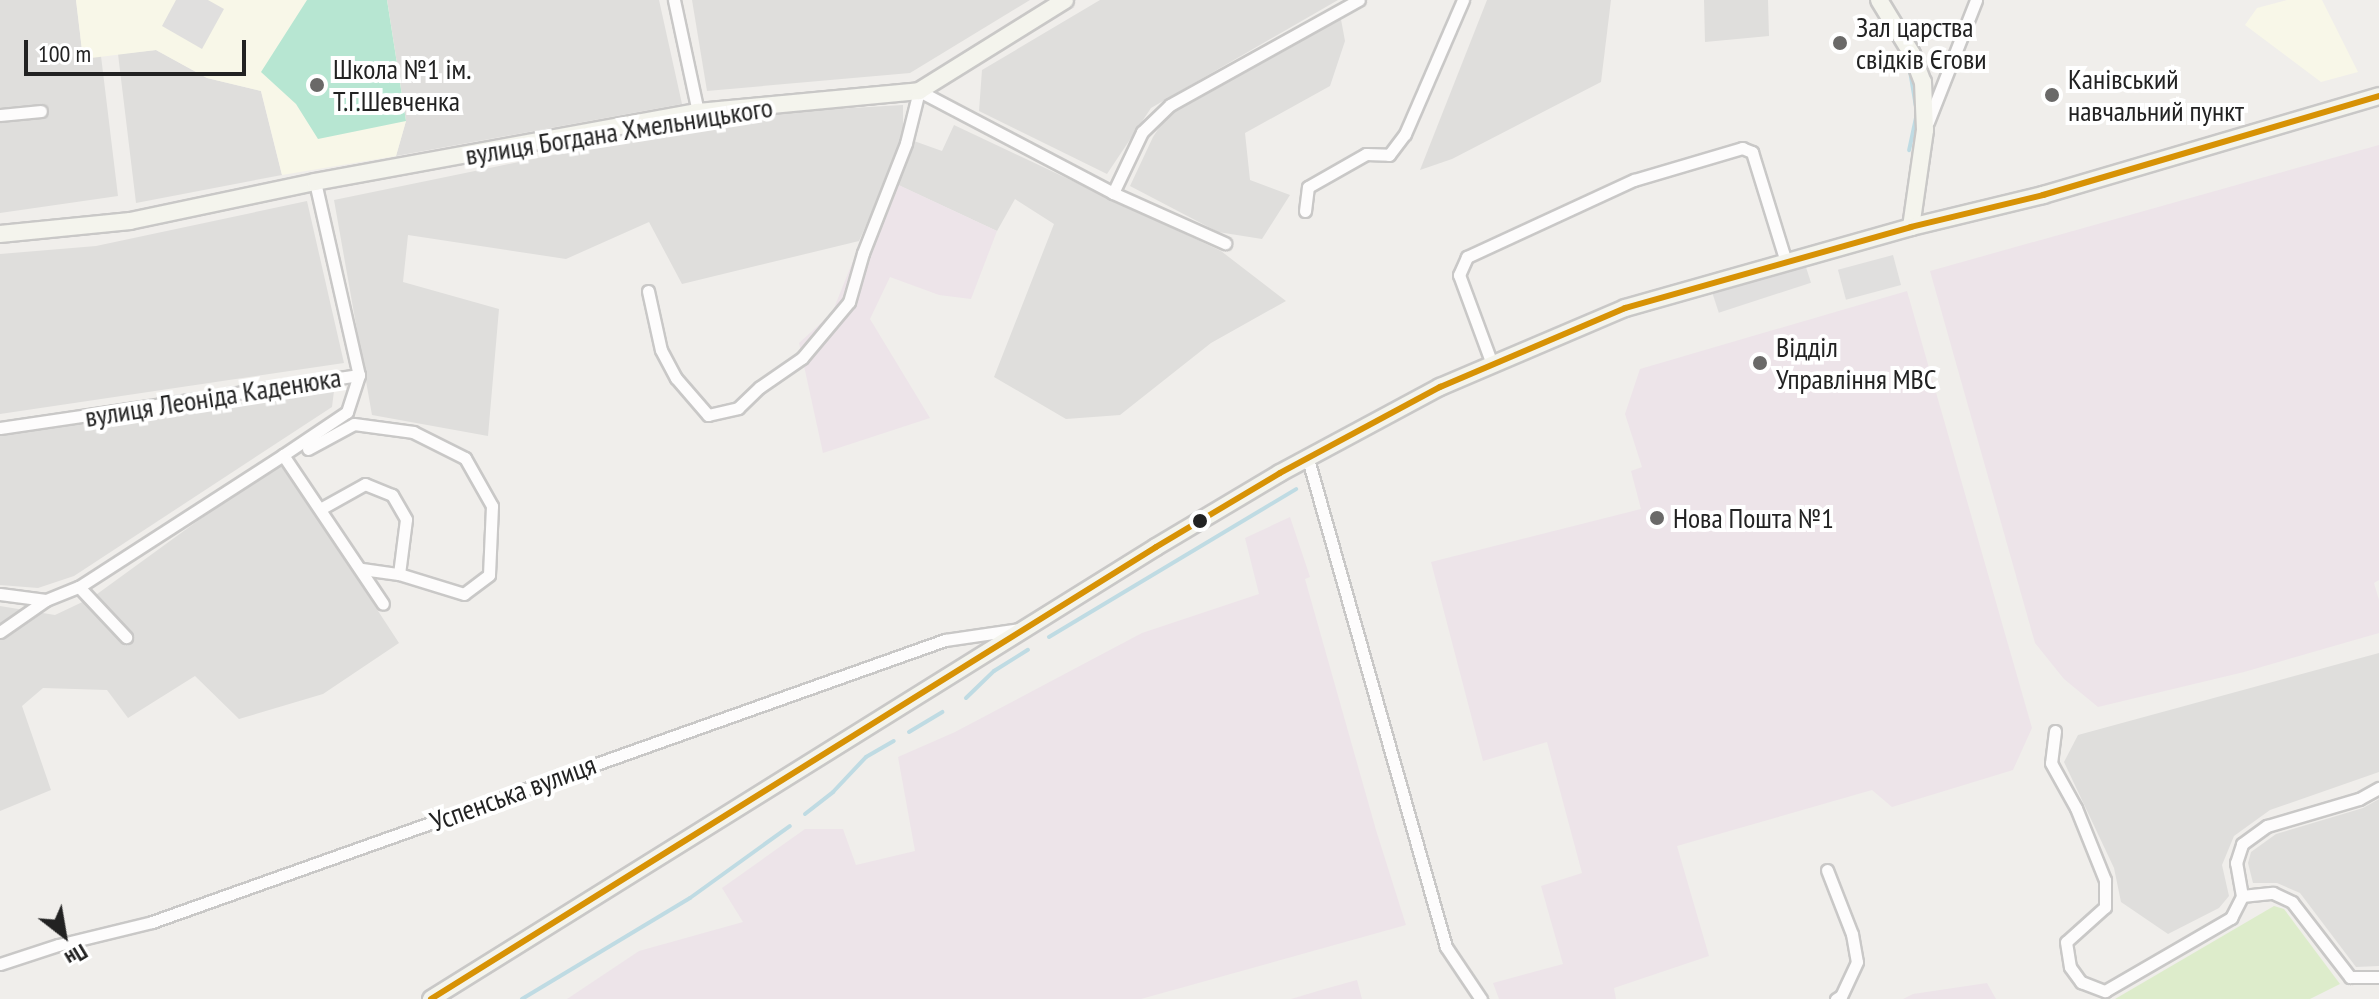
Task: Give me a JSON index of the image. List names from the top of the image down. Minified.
{"streets":{"main road":["вулиця Богдана Хмельницького"],"street":["вулиця Леоніда Каденюка","Успенська вулиця"]},"places":["Зал царства свідків Єгови","Школа №1 ім. Т.Г.Шевченка","Канівський навчальний пункт","Відділ Управління МВС","Нова Пошта №1"],"scale_bar":"100 m","north":"bottom right"}
